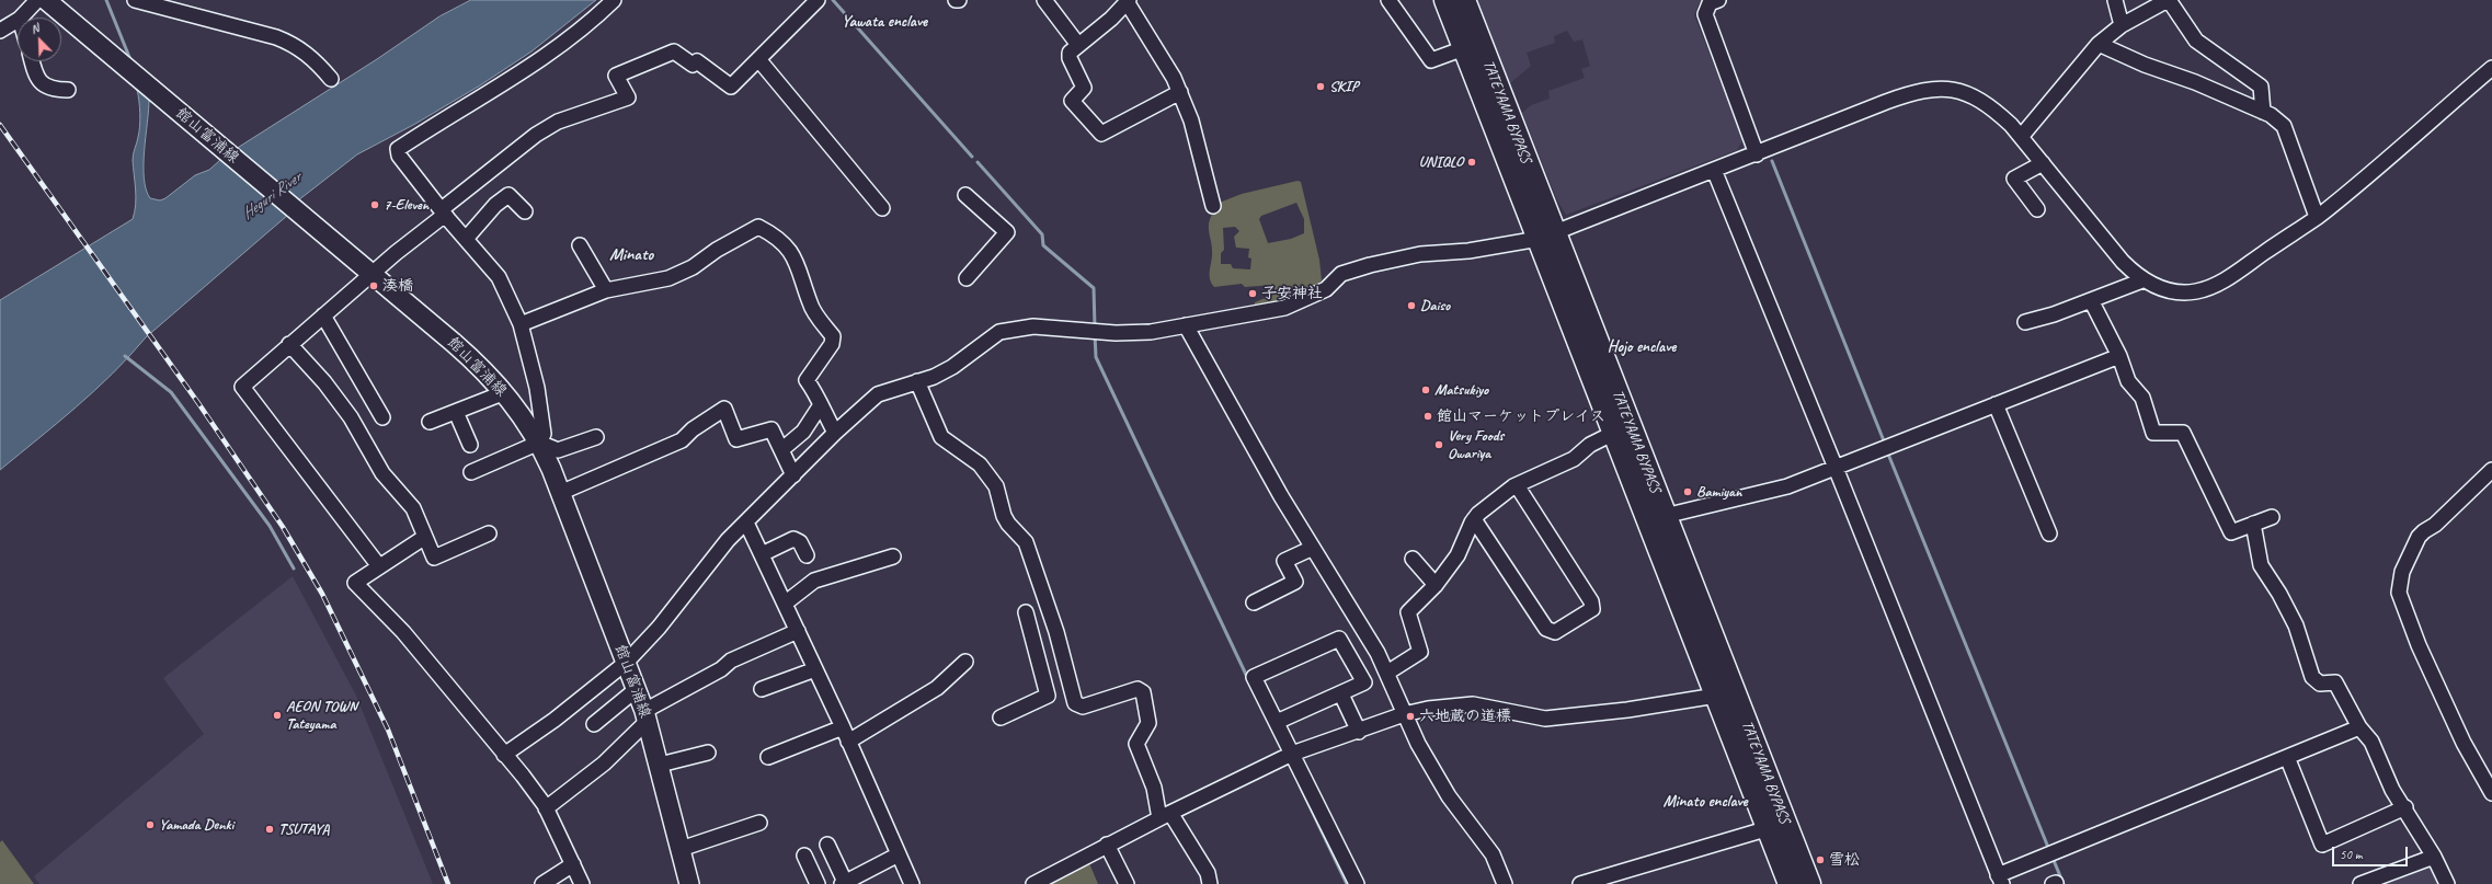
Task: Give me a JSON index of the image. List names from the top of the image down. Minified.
{"streets":{"highway":["TATEYAMA BYPASS"],"main road":["館山富浦線"]},"districts":["Yawata enclave","Minato","Hojo enclave","Minato enclave"],"water":["Heguri River"],"places":["SKIP","UNIQLO","7-Eleven","湊橋","子安神社","Daiso","Matsukiyo","館山マーケットプレイス","Very Foods Owariya","Bamiyan","AEON TOWN Tateyama","六地蔵の道標","Yamada Denki","TSUTAYA","雪松"],"scale_bar":"50 m","north":"top left"}
